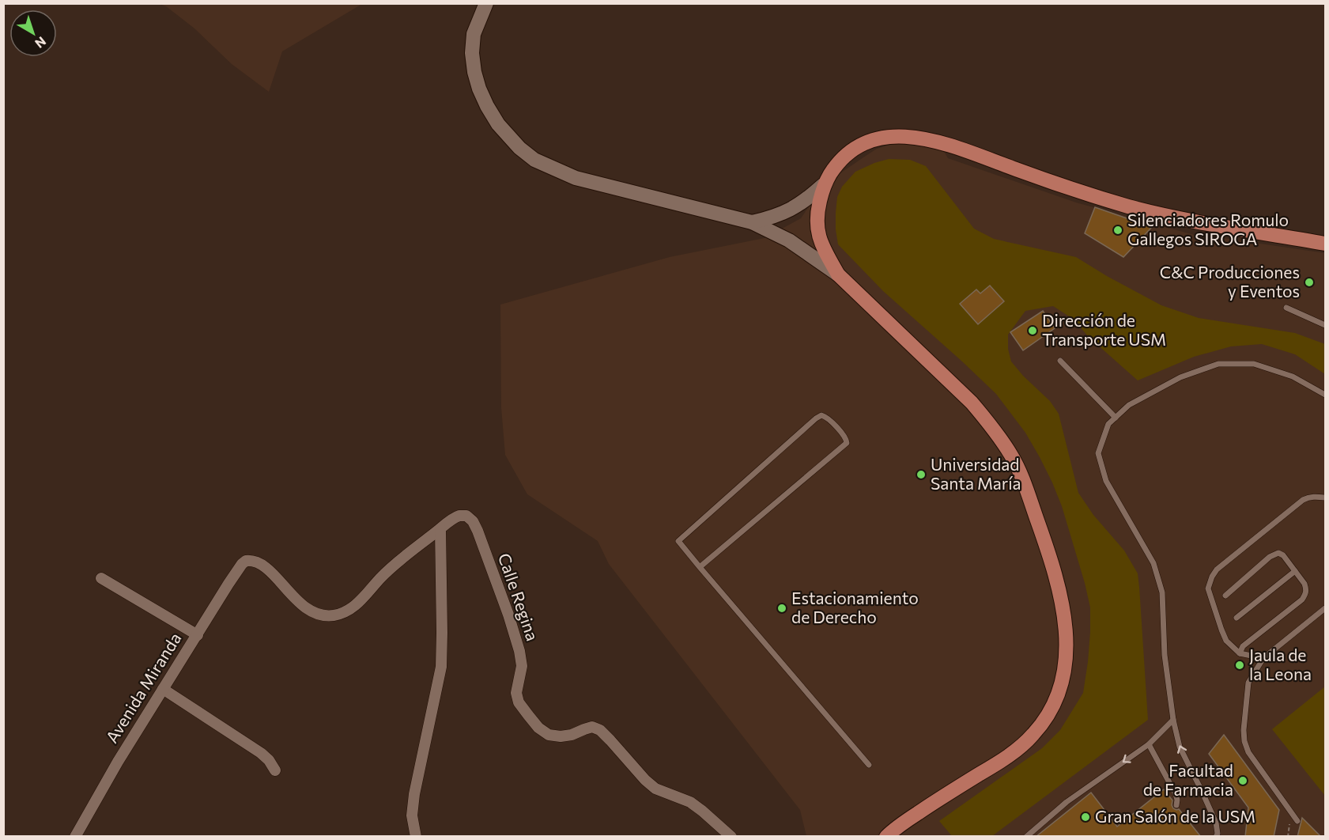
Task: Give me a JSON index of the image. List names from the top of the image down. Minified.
{"streets":{"street":["Calle Regina","Avenida Miranda"]},"crossings":[["Calle Regina","Avenida Miranda"]],"places":["Silenciadores Romulo Gallegos SIROGA","C&C Producciones y Eventos","Dirección de Transporte USM","Universidad Santa María","Estacionamiento de Derecho","Jaula de la Leona","Facultad de Farmacia","Gran Salón de la USM"],"north":"bottom right"}
